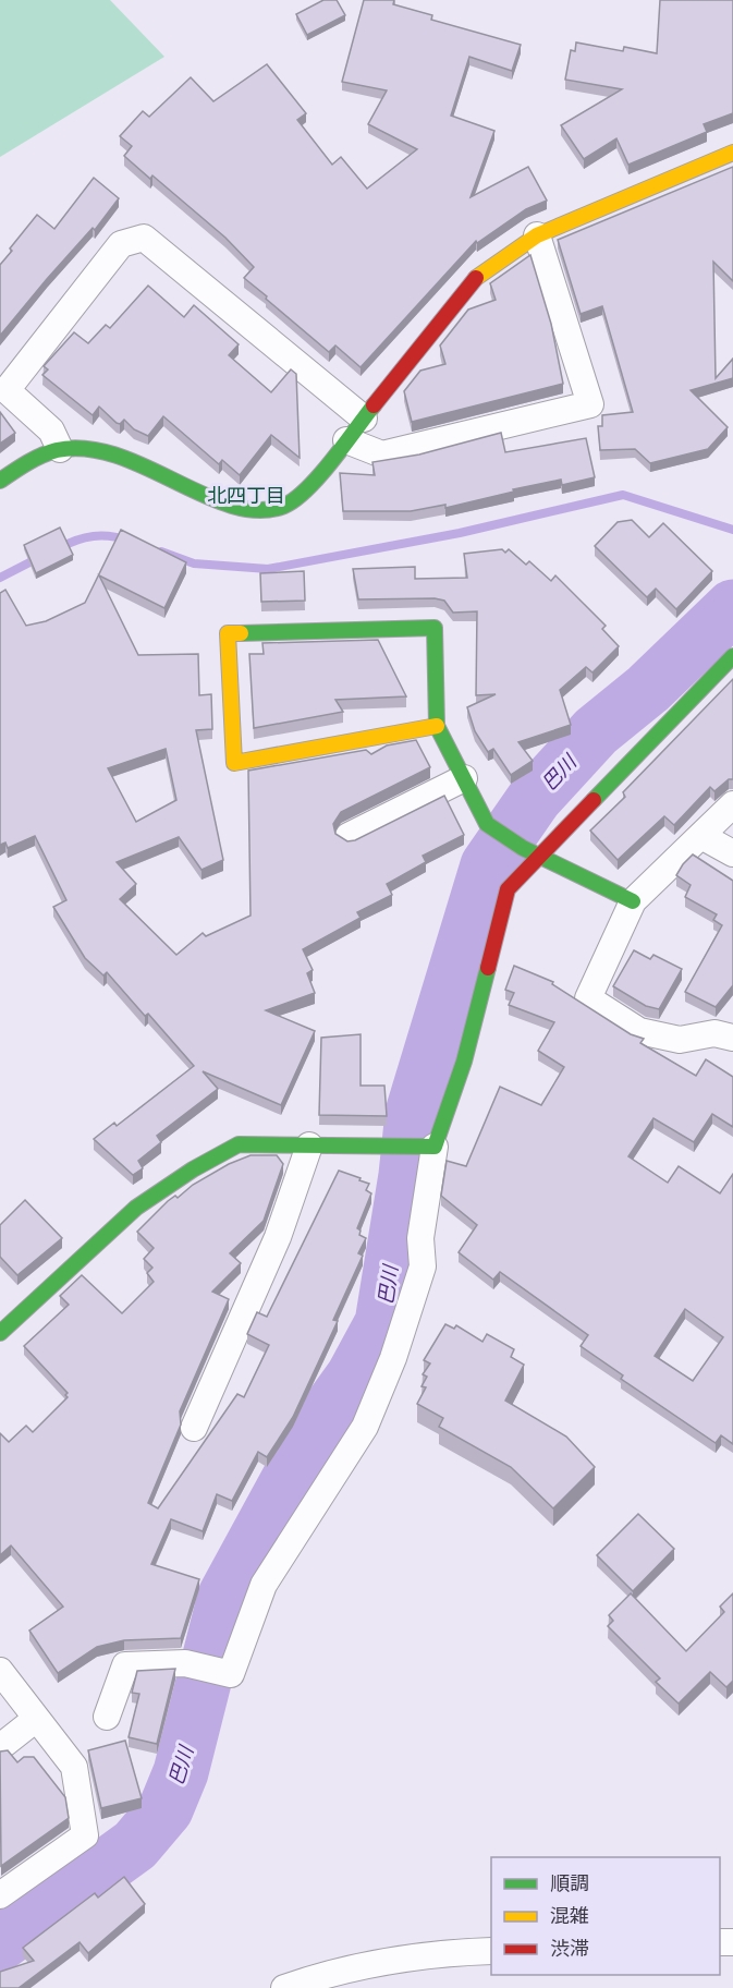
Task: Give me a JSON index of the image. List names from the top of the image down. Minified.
{"districts":["北四丁目"],"water":["巴川"],"legend":["順調","混雑","渋滞"]}
